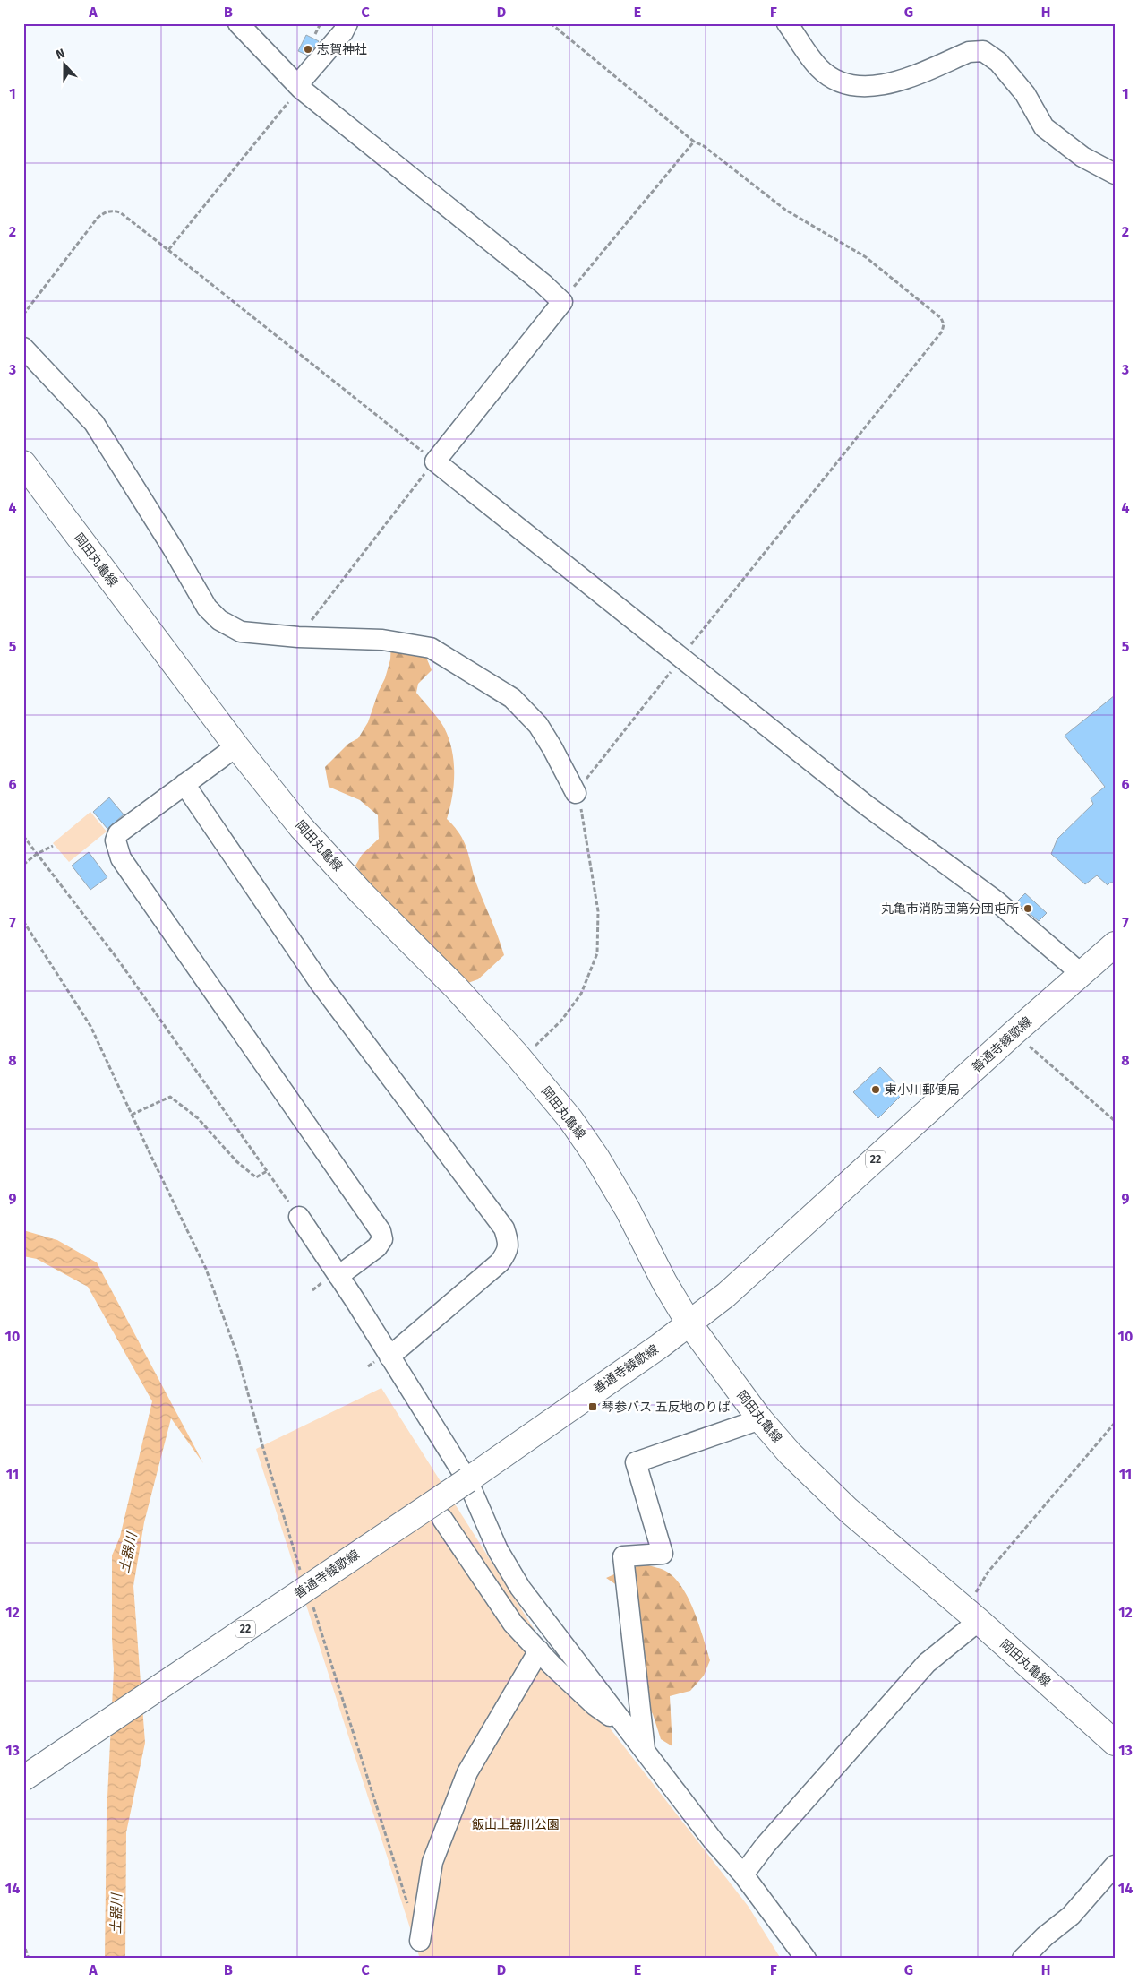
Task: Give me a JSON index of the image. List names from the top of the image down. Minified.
{"streets":{"main road":["岡田丸亀線","善通寺綾歌線","22"]},"crossings":[["岡田丸亀線","善通寺綾歌線"]],"water":["土器川"],"parks":["飯山土器川公園"],"places":{"other":["志賀神社","丸亀市消防団第分団屯所","東小川郵便局"],"transit":["琴参バス 五反地のりば"]},"north":"top","grid":{"columns":["A","B","C","D","E","F","G","H"],"rows":["1","2","3","4","5","6","7","8","9","10","11","12","13","14"]}}
